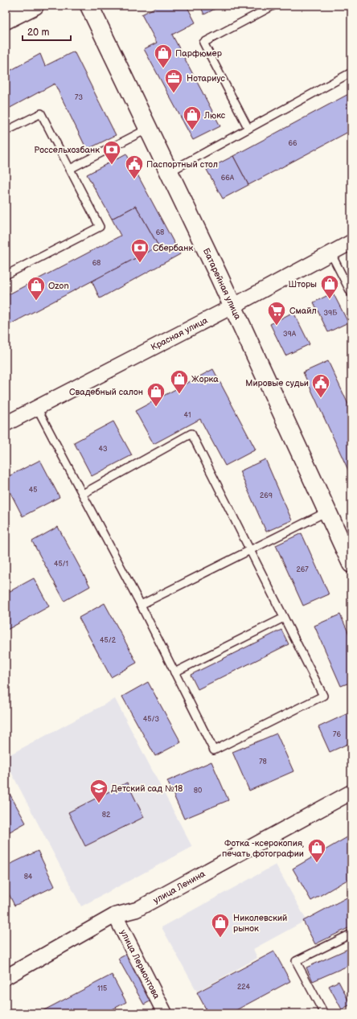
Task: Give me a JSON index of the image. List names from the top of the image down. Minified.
{"streets":{"street":["Батарейная улица","Красная улица","улица Ленина","улица Лермонтова"]},"crossings":[["Батарейная улица","Красная улица"],["улица Ленина","улица Лермонтова"]],"places":{"shop":["Парфюмер","Люкс","Шторы","Ozon","Жорка","Свадебный салон","Фотка -ксерокопия, печать фотографии","Николевский рынок"],"office":["Нотариус"],"bank":["Россельхозбанк","Сбербанк"],"public building":["Паспортный стол","Мировые судьи"],"supermarket":["Смайл"],"school or university":["Детский сад №18"]},"house_numbers":["73","66","66А","68","68","39Б","39А","41","43","45","269","45/1","267","45/2","45/3","76","78","80","82","84","224","115"],"scale_bar":"20 m"}
